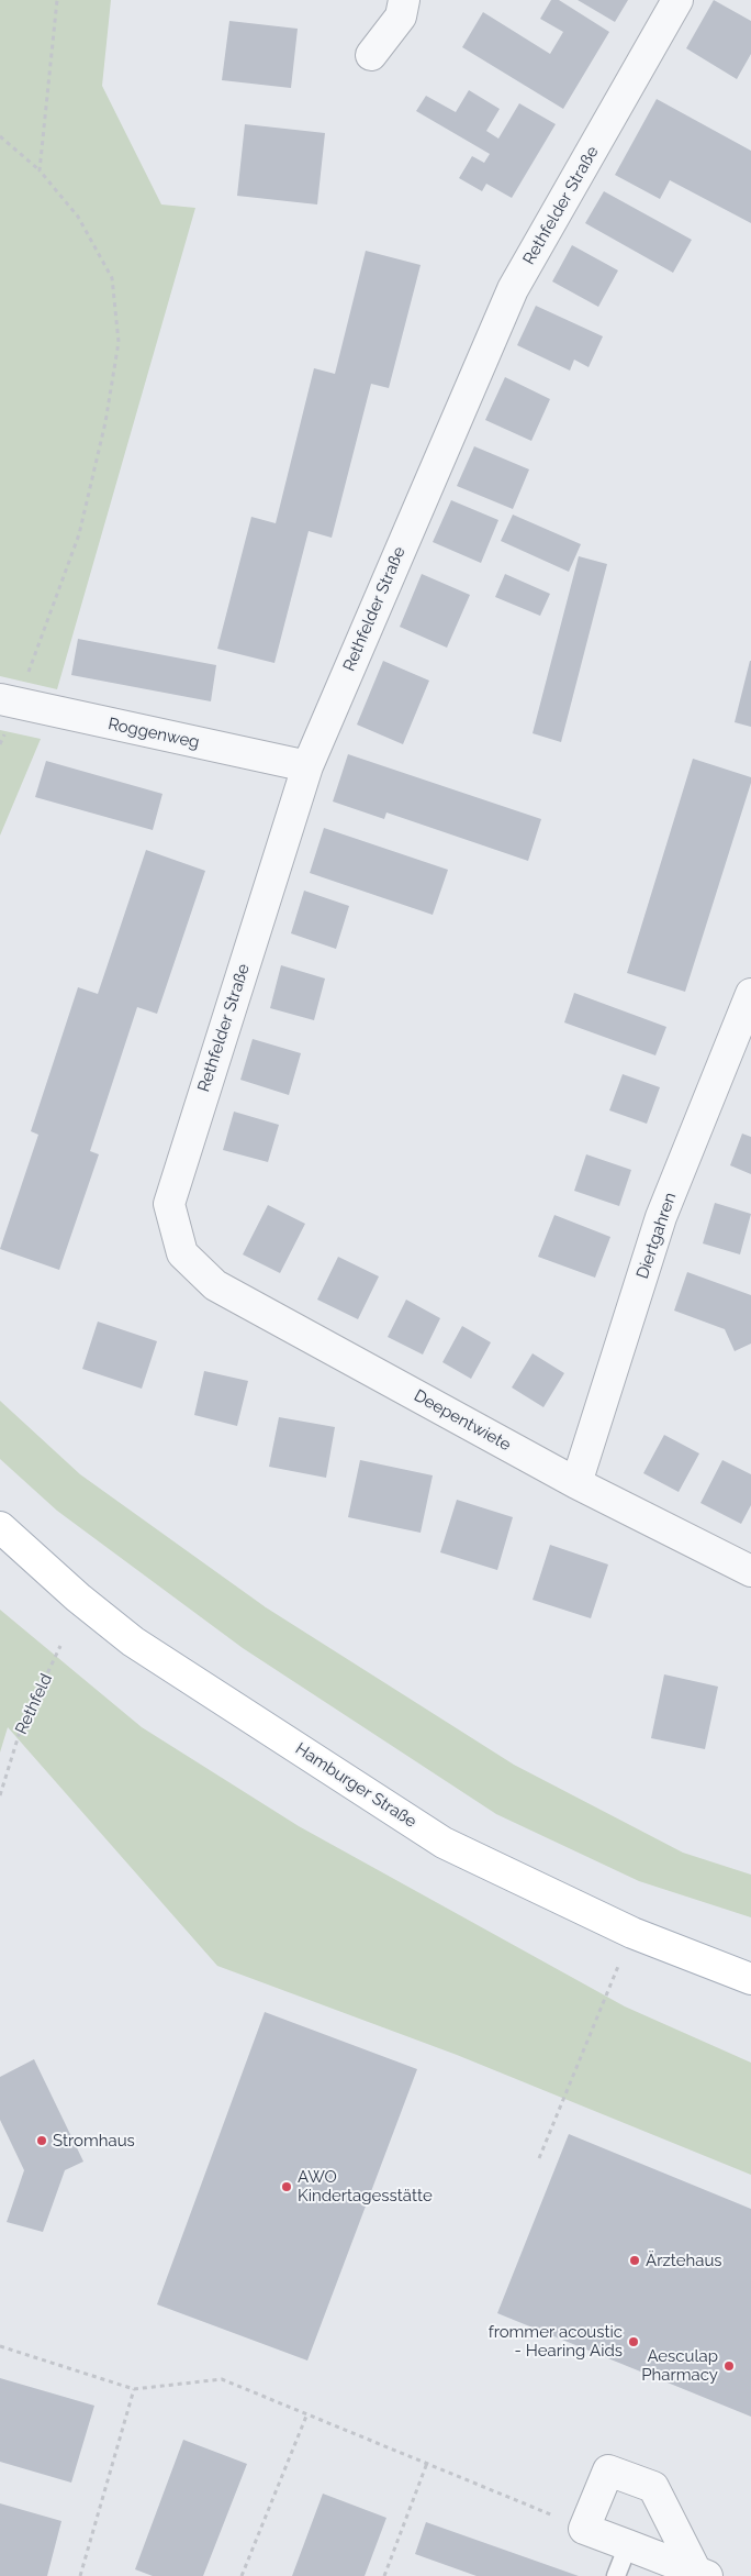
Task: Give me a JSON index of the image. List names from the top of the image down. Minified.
{"streets":{"main road":["Hamburger Straße"],"street":["Rethfelder Straße","Roggenweg","Diertgahren","Deepentwiete"],"path":["Rethfeld"]},"crossings":[["Rethfelder Straße","Roggenweg"],["Rethfelder Straße","Deepentwiete"],["Diertgahren","Deepentwiete"]],"places":["Stromhaus","AWO Kindertagesstätte","Ärztehaus","frommer acoustic - Hearing Aids","Aesculap Pharmacy"]}
